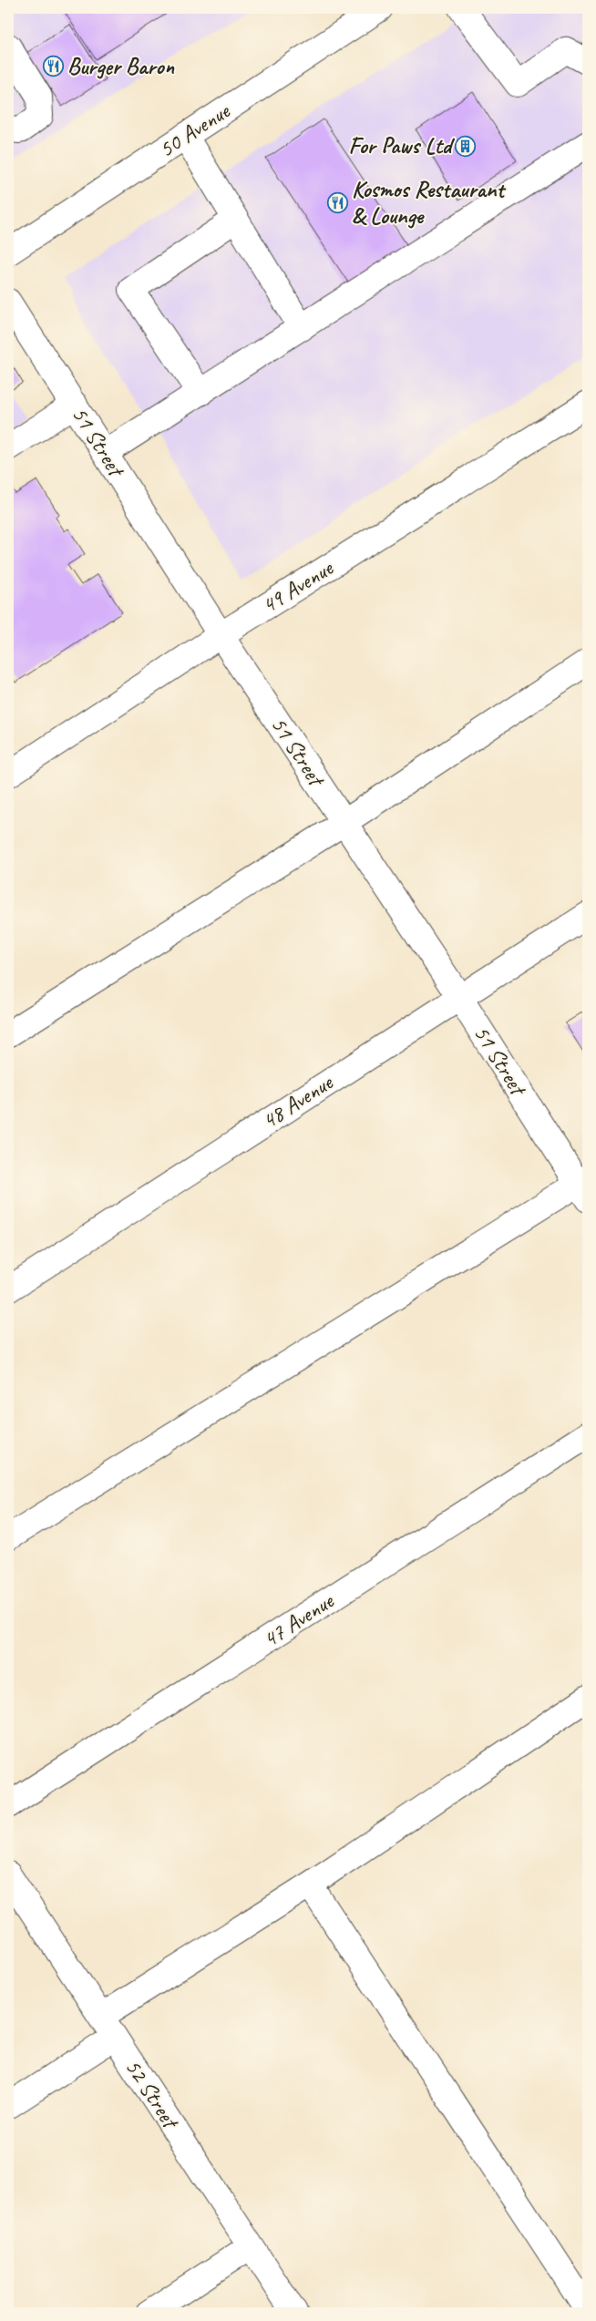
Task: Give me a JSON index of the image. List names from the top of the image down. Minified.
{"streets":{"street":["50 Avenue","51 Street","49 Avenue","48 Avenue","47 Avenue","52 Street"]},"crossings":[["51 Street","49 Avenue"],["51 Street","48 Avenue"]],"places":{"restaurant":["Burger Baron","Kosmos Restaurant & Lounge"],"building":["For Paws Ltd"]}}
